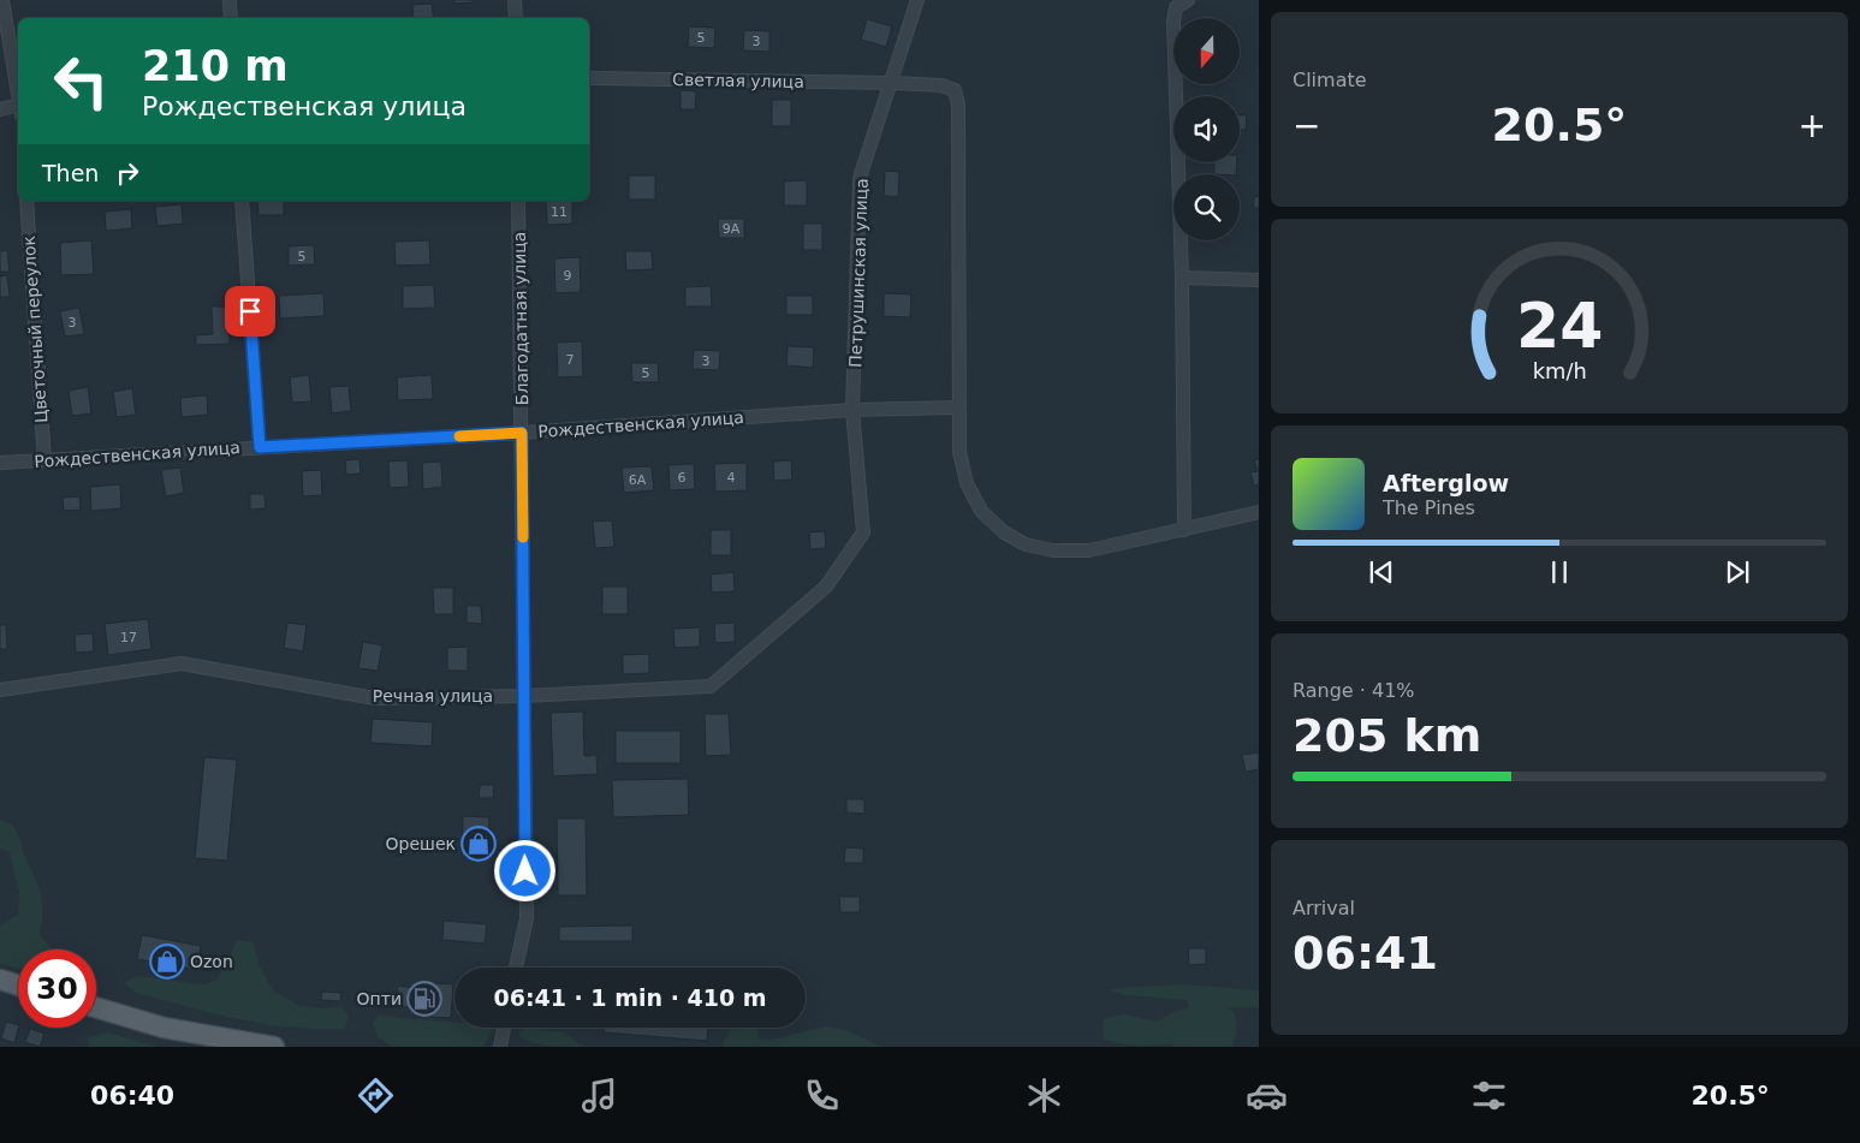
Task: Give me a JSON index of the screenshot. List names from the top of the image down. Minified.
{"streets":{"street":["Светлая улица","Петрушинская улица","Благодатная улица","Цветочный переулок","Рождественская улица","Речная улица"]},"crossings":[["Светлая улица","Петрушинская улица"],["Светлая улица","Рождественская улица"],["Петрушинская улица","Рождественская улица"],["Петрушинская улица","Речная улица"],["Благодатная улица","Рождественская улица"],["Благодатная улица","Речная улица"],["Цветочный переулок","Рождественская улица"],["Рождественская улица","Речная улица"]],"places":{"shop":["Орешек","Ozon"],"fuel station":["Опти"]},"house_numbers":["5","3","11","9А","5","9","3","7","3","5","6","4","6А","17"],"north":"bottom","page":{"tile":["Climate",["Range · 41%","205 km"],["Arrival","06:41"]],"turn":["210 m","Рождественская улица"],"heat":["−","20.5°","+"],"then":"Then","song":["Afterglow","The Pines"],"limit":"30","trip":"06:41 · 1 min · 410 m","tabs":["06:40","20.5°"],"gauge":["24","km/h"]}}
